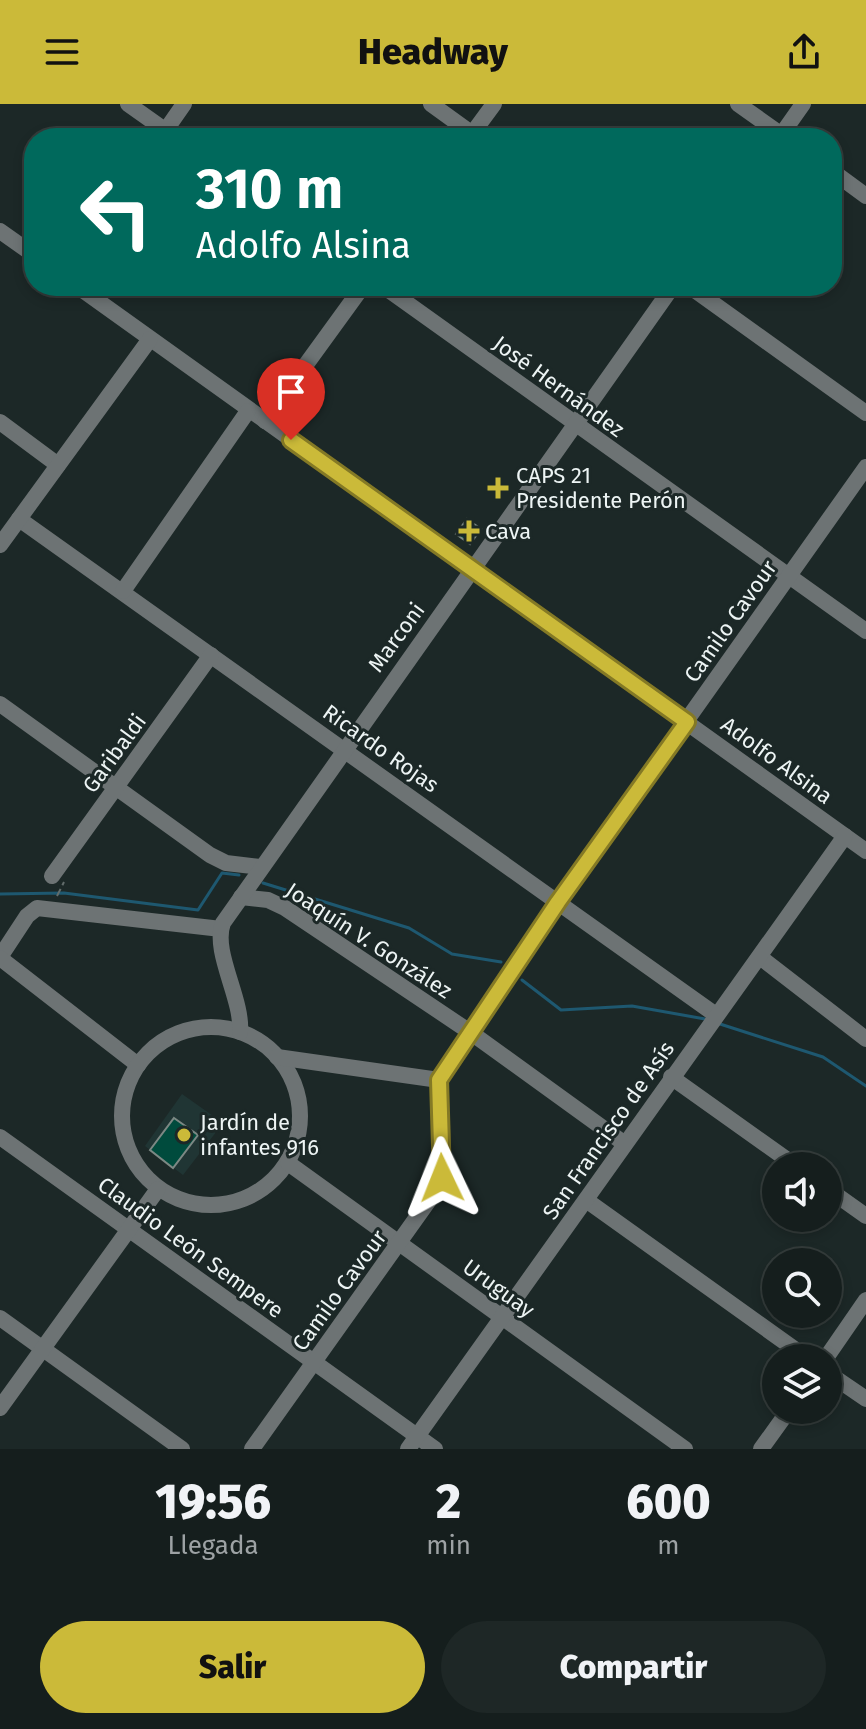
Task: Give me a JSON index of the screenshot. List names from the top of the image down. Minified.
{"streets":{"street":["José Hernández","Camilo Cavour","Marconi","Ricardo Rojas","Garibaldi","Adolfo Alsina","Joaquín V. González","San Francisco de Asís","Claudio León Sempere","Uruguay"]},"crossings":[["José Hernández","Camilo Cavour"],["José Hernández","Marconi"],["Camilo Cavour","Ricardo Rojas"],["Camilo Cavour","Adolfo Alsina"],["Camilo Cavour","Joaquín V. González"],["Camilo Cavour","Claudio León Sempere"],["Camilo Cavour","Uruguay"],["Marconi","Ricardo Rojas"],["Marconi","Adolfo Alsina"],["Marconi","Joaquín V. González"],["Ricardo Rojas","Garibaldi"],["Ricardo Rojas","San Francisco de Asís"],["Adolfo Alsina","San Francisco de Asís"],["Joaquín V. González","San Francisco de Asís"],["San Francisco de Asís","Claudio León Sempere"],["San Francisco de Asís","Uruguay"]],"places":{"health":["CAPS 21 Presidente Perón","Cava"],"other":["Jardín de infantes 916"]},"page":{"header":"Headway","turn":["310 m","Adolfo Alsina"],"eta":["19:56","Llegada","2","min","600","m"],"buttons":["Salir","Compartir"]}}
